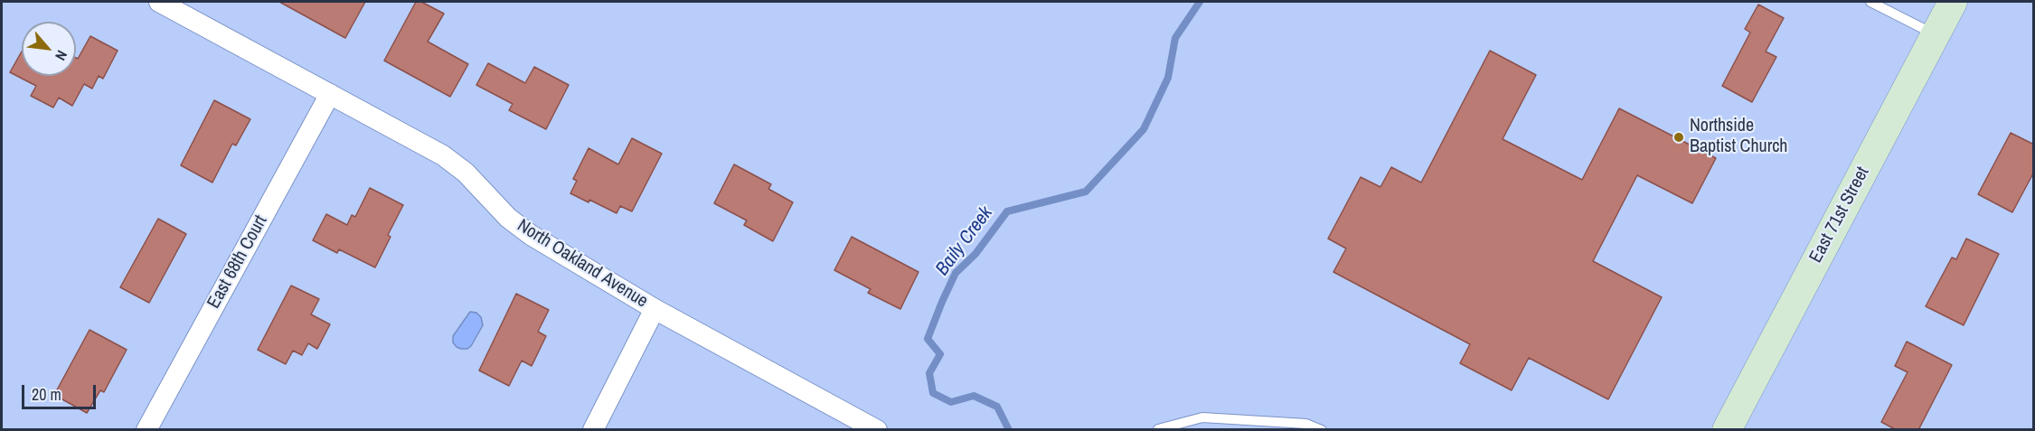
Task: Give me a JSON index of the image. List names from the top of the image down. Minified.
{"streets":{"main road":["East 71st Street"],"street":["East 68th Court","North Oakland Avenue"]},"crossings":[["East 68th Court","North Oakland Avenue"]],"water":["Baily Creek"],"places":["Northside Baptist Church"],"scale_bar":"20 m","north":"bottom right"}
